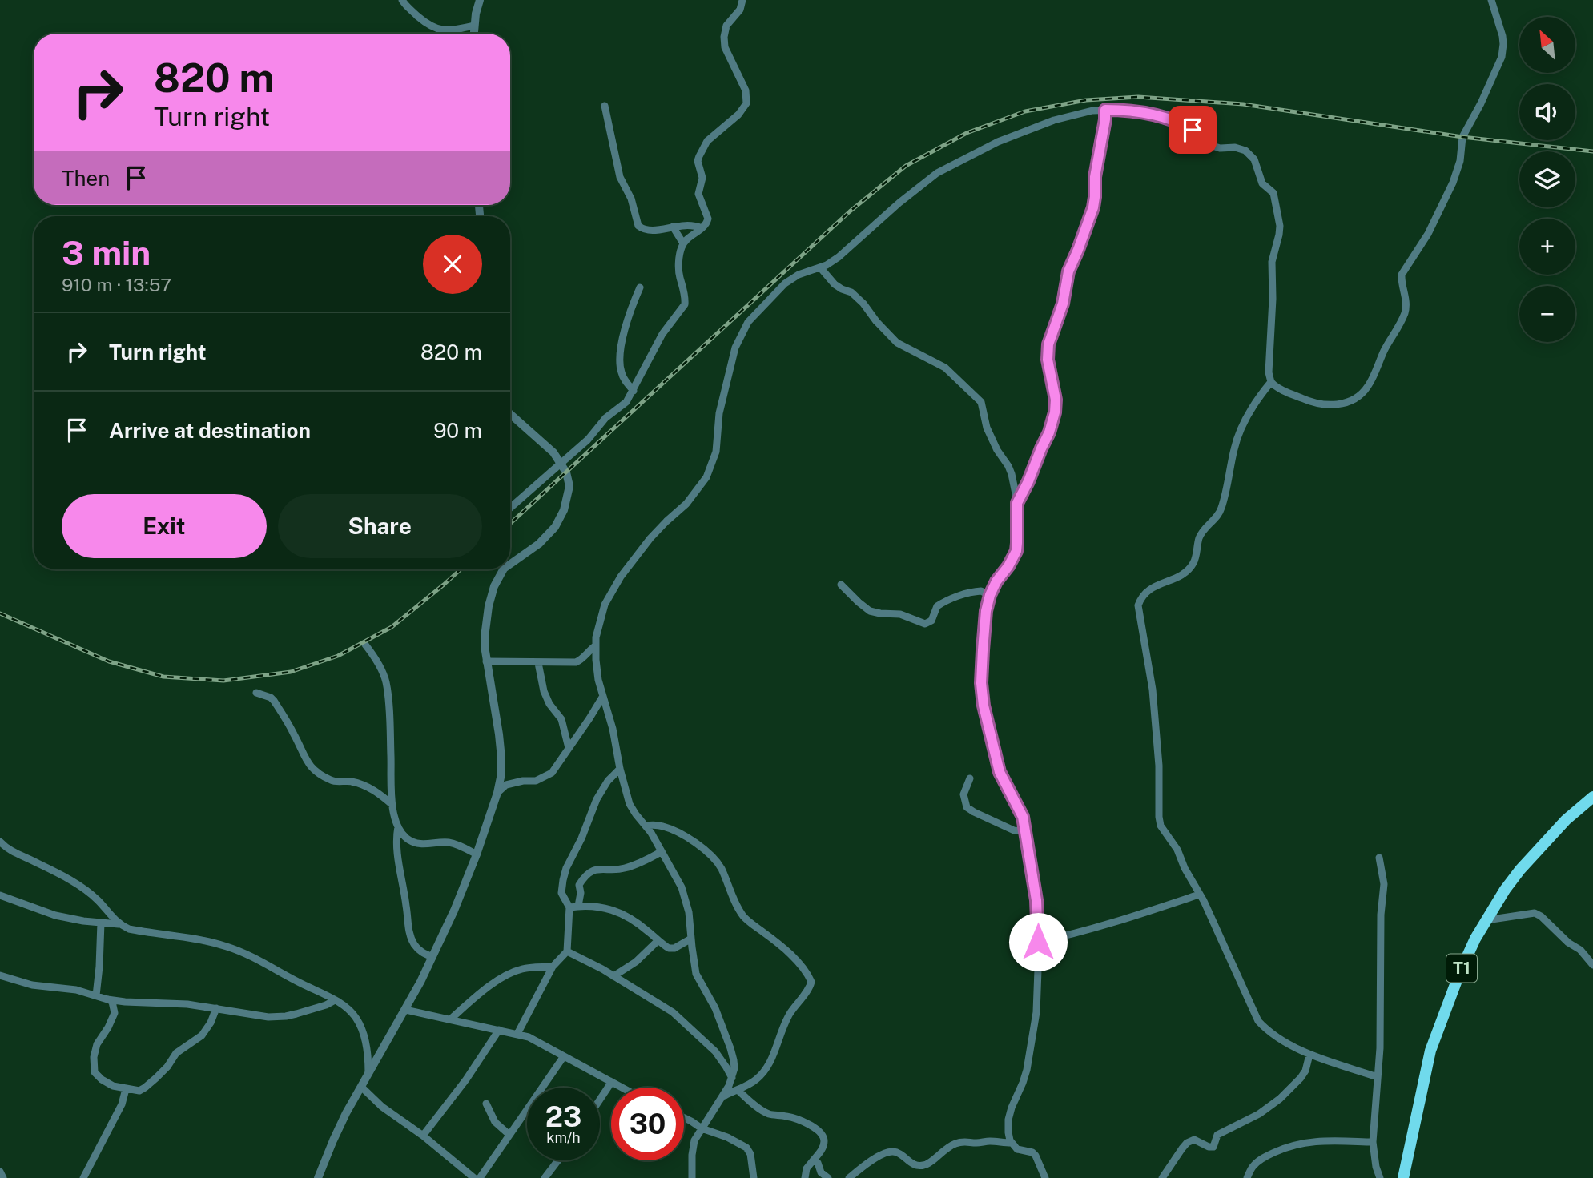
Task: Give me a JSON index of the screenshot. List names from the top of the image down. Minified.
{"streets":{"highway":["T1"]},"north":"top left","page":{"map_buttons":["+","−"],"turn":["820 m","Turn right"],"then":"Then","heading":["3 min","910 m · 13:57"],"list":[{"name":"Turn right","value":"820 m"},{"name":"Arrive at destination","value":"90 m"}],"buttons":["Exit","Share"],"speed":"23 km/h","limit":"30"}}
